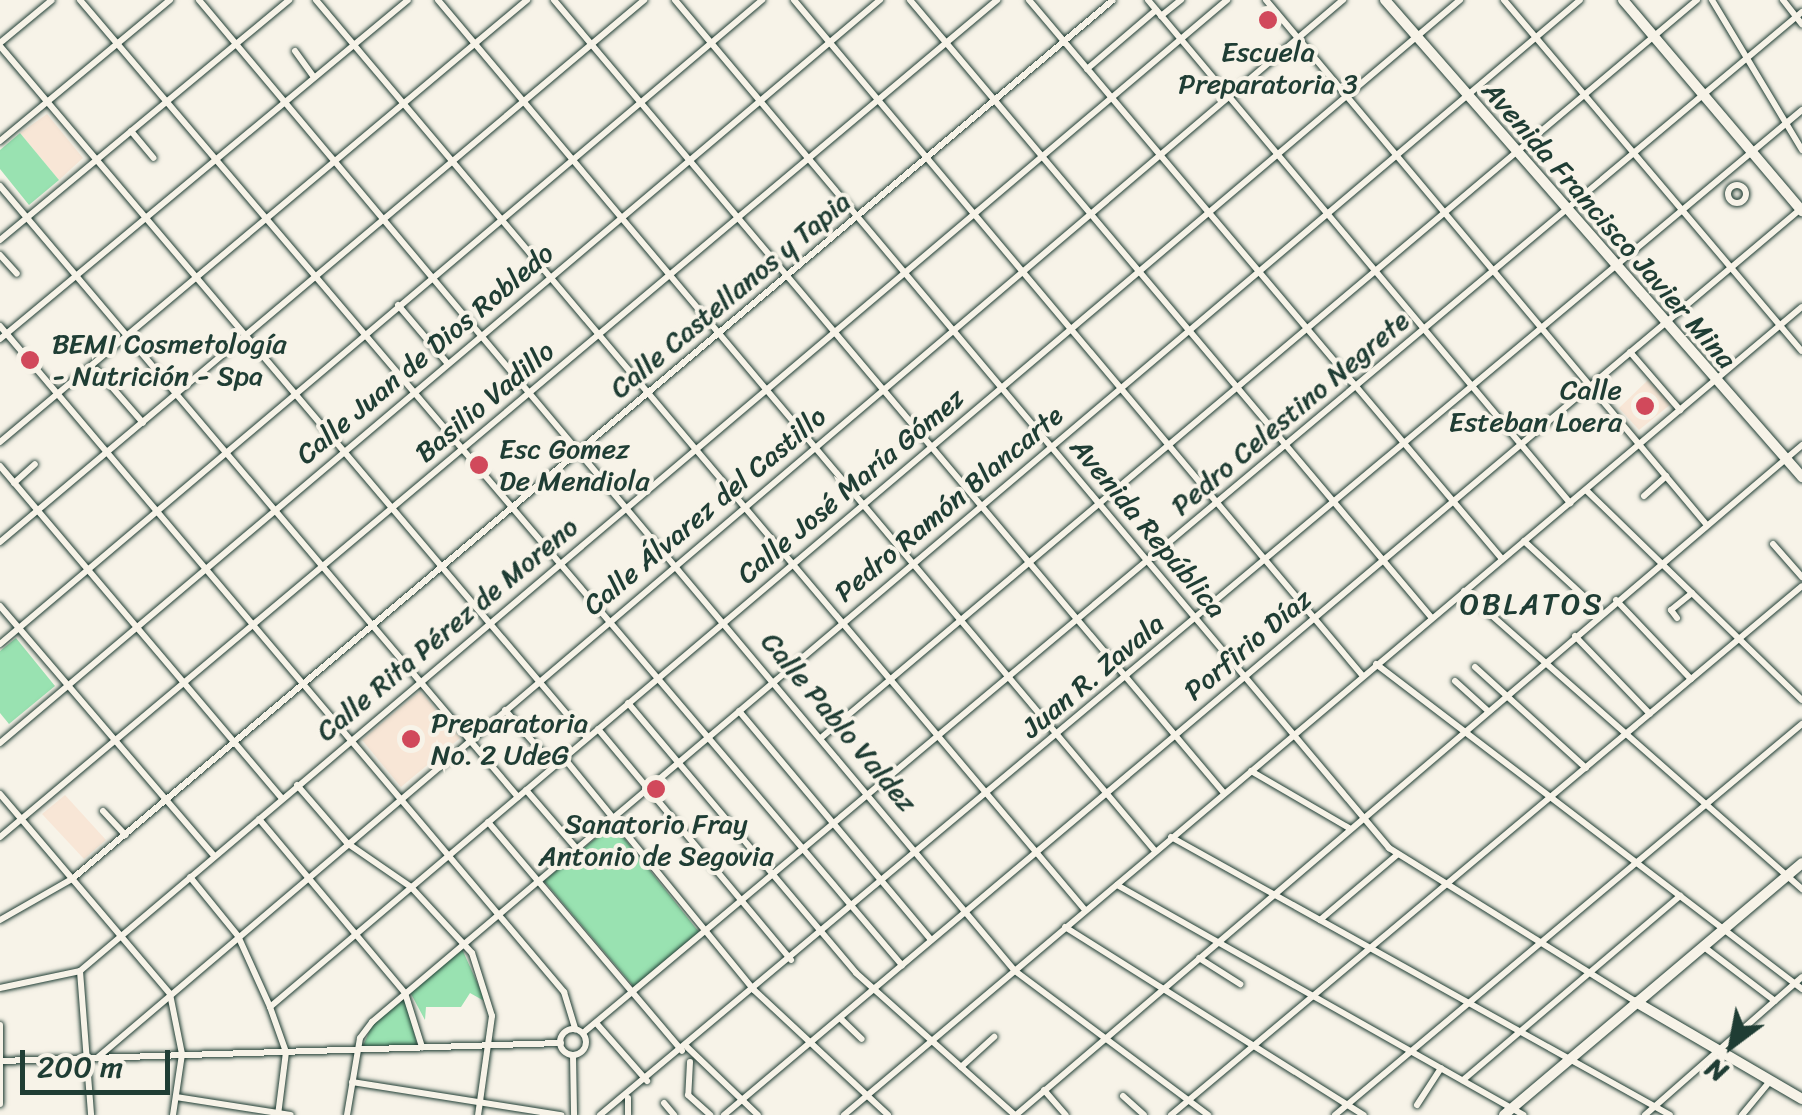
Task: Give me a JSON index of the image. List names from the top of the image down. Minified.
{"streets":{"main road":["Avenida Francisco Javier Mina"],"street":["Calle Castellanos y Tapia","Calle Juan de Dios Robledo","Basilio Vadillo","Pedro Celestino Negrete","Calle José María Gómez","Pedro Ramón Blancarte","Calle Álvarez del Castillo","Avenida República","Calle Rita Pérez de Moreno","Porfirio Díaz","Juan R. Zavala","Calle Pablo Valdez"]},"crossings":[["Avenida Francisco Javier Mina","Pedro Celestino Negrete"],["Avenida Francisco Javier Mina","Calle José María Gómez"],["Avenida Francisco Javier Mina","Pedro Ramón Blancarte"],["Avenida Francisco Javier Mina","Porfirio Díaz"],["Avenida Francisco Javier Mina","Juan R. Zavala"],["Calle Castellanos y Tapia","Avenida República"],["Calle Castellanos y Tapia","Calle Pablo Valdez"],["Calle Juan de Dios Robledo","Avenida República"],["Calle Juan de Dios Robledo","Calle Pablo Valdez"],["Basilio Vadillo","Avenida República"],["Basilio Vadillo","Calle Pablo Valdez"],["Pedro Celestino Negrete","Avenida República"],["Pedro Celestino Negrete","Calle Pablo Valdez"],["Calle José María Gómez","Avenida República"],["Calle José María Gómez","Calle Pablo Valdez"],["Pedro Ramón Blancarte","Avenida República"],["Pedro Ramón Blancarte","Calle Pablo Valdez"],["Calle Álvarez del Castillo","Avenida República"],["Calle Álvarez del Castillo","Calle Pablo Valdez"],["Avenida República","Calle Rita Pérez de Moreno"],["Avenida República","Porfirio Díaz"],["Avenida República","Juan R. Zavala"],["Calle Rita Pérez de Moreno","Calle Pablo Valdez"],["Porfirio Díaz","Calle Pablo Valdez"],["Juan R. Zavala","Calle Pablo Valdez"]],"districts":["OBLATOS"],"places":["Escuela Preparatoria 3","BEMI Cosmetología - Nutrición - Spa","Calle Esteban Loera","Esc Gomez De Mendiola","Preparatoria No. 2 UdeG","Sanatorio Fray Antonio de Segovia"],"scale_bar":"200 m","north":"bottom left"}
